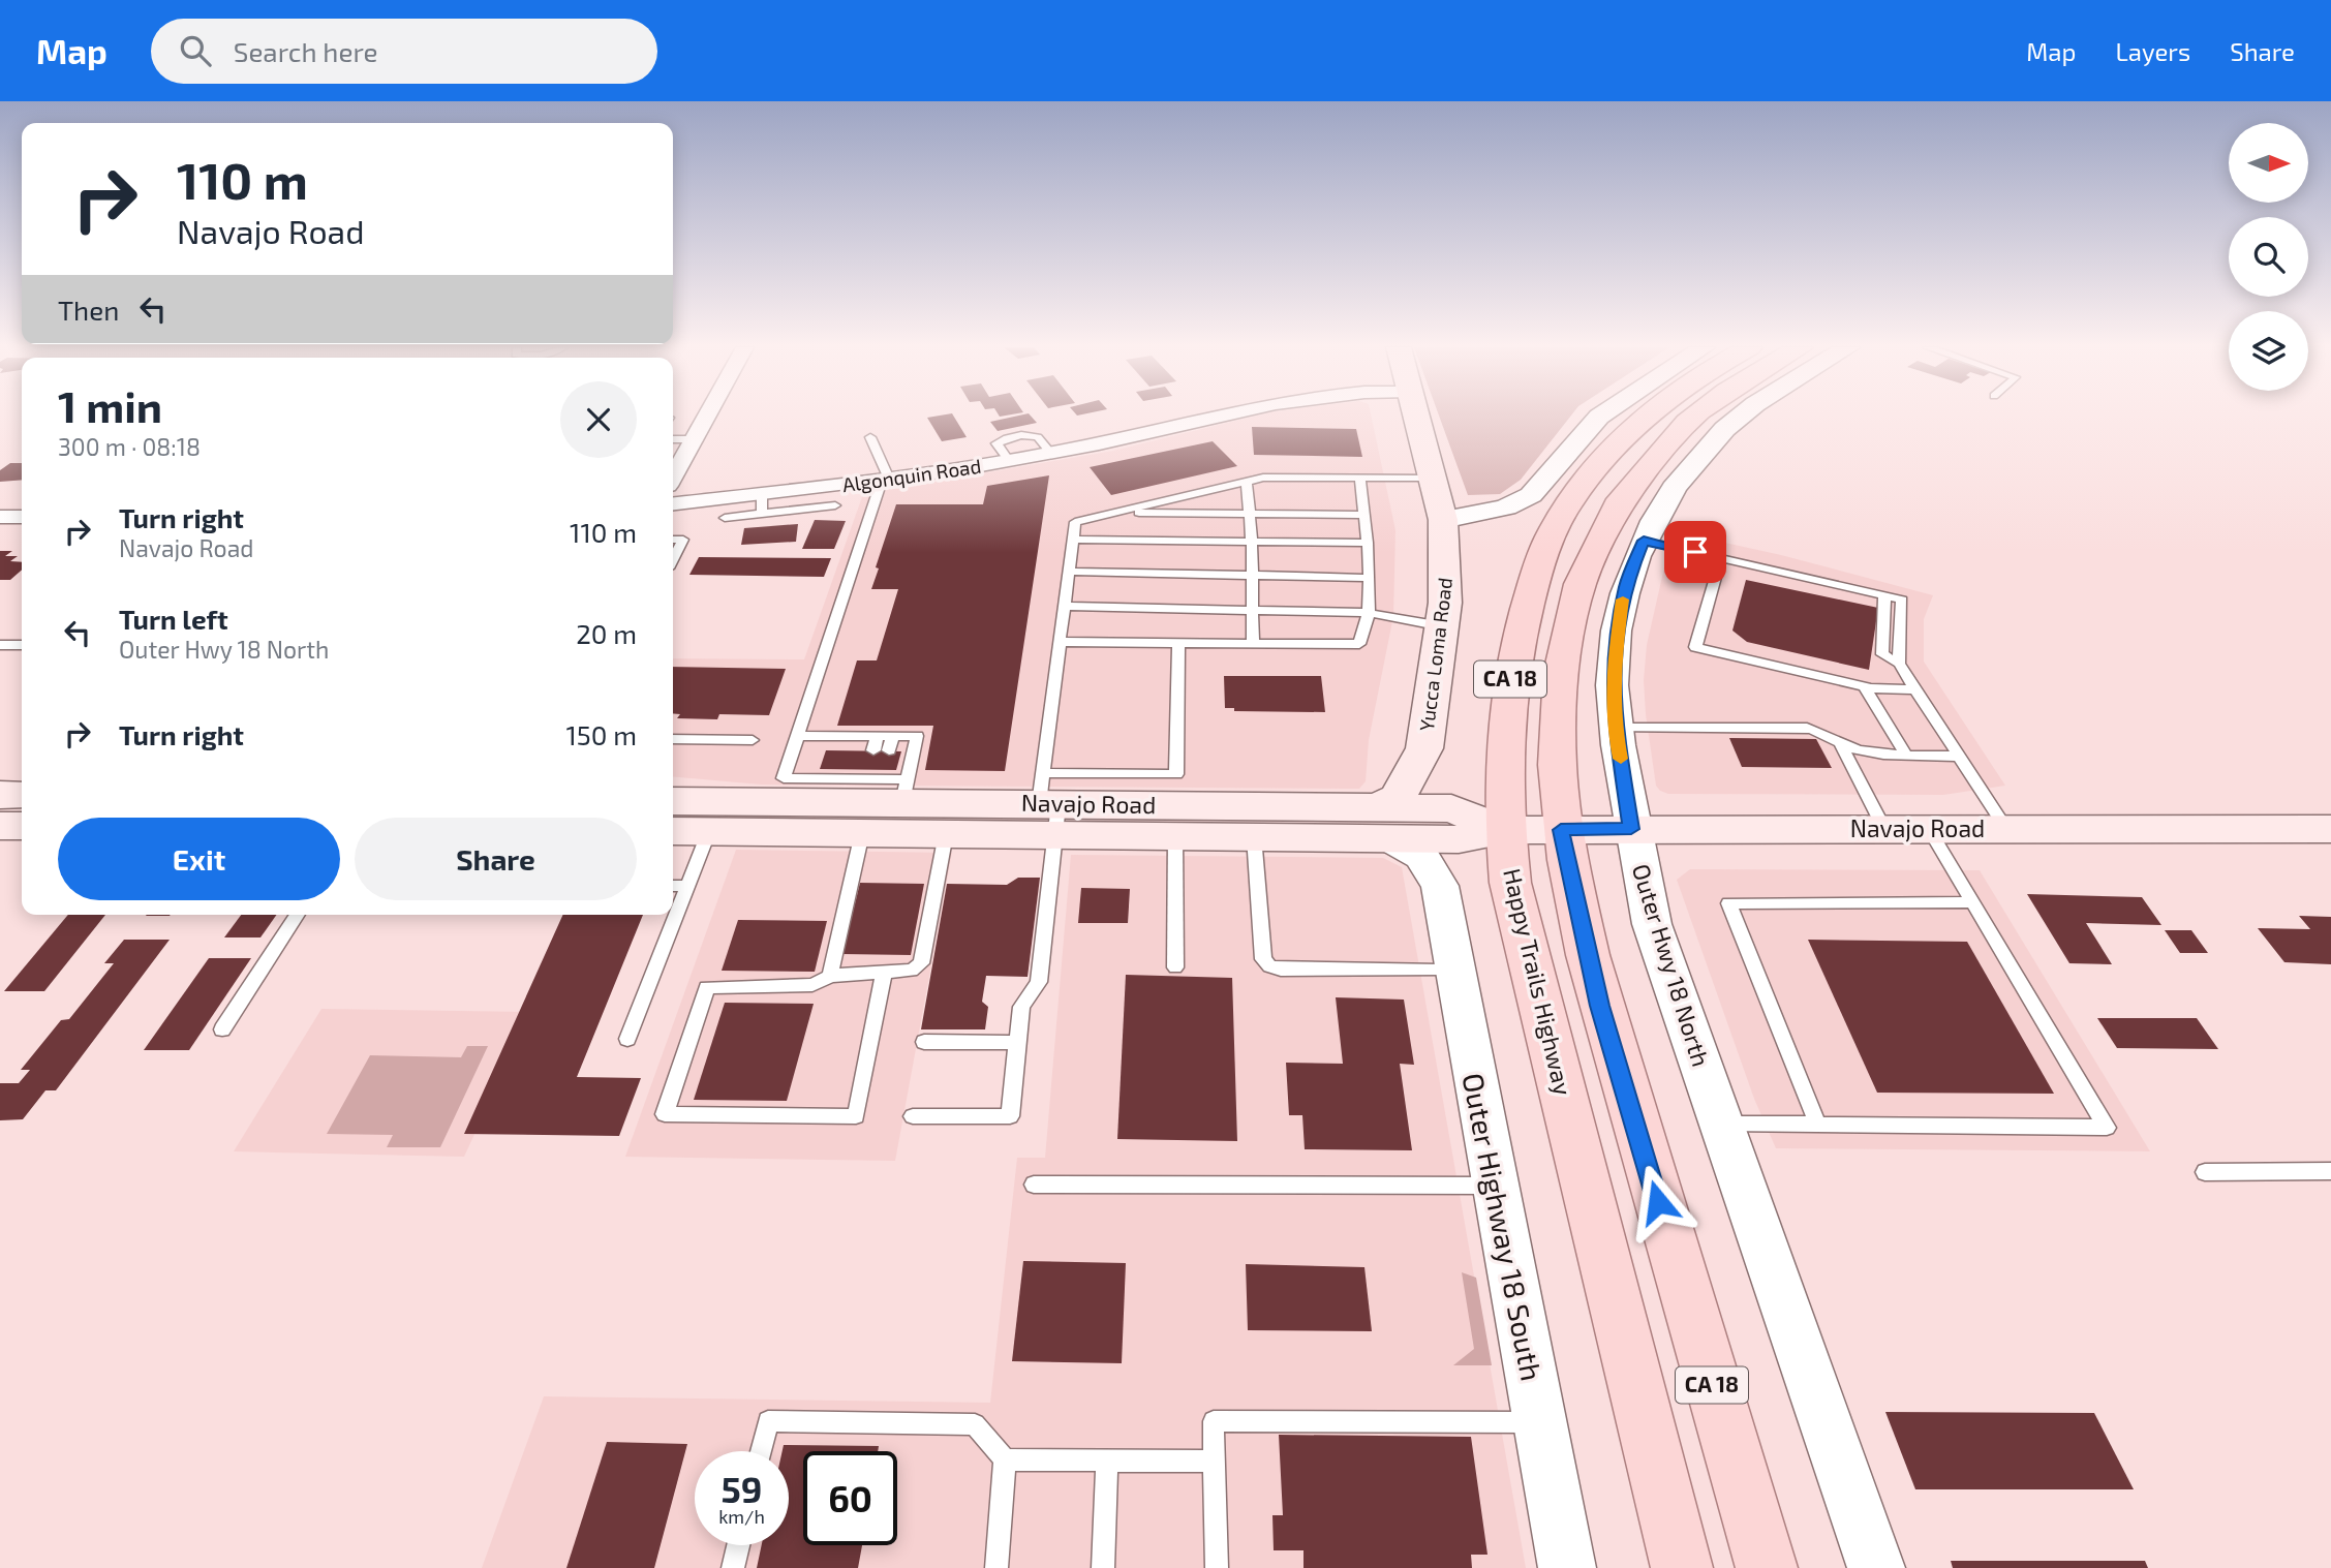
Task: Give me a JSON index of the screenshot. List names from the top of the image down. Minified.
{"streets":{"main road":["Yucca Loma Road","CA 18","Navajo Road","Happy Trails Highway"],"street":["Algonquin Road","Outer Hwy 18 North","Outer Highway 18 South"]},"crossings":[["CA 18","Navajo Road"],["Navajo Road","Outer Hwy 18 North"],["Navajo Road","Happy Trails Highway"]],"north":"right","page":{"header":"Map","search":"Search here","nav":["Map","Layers","Share"],"turn":["110 m","Navajo Road"],"then":"Then","heading":["1 min","300 m · 08:18"],"list":[{"name":"Turn right","note":"Navajo Road","value":"110 m"},{"name":"Turn left","note":"Outer Hwy 18 North","value":"20 m"},{"name":"Turn right","value":"150 m"}],"buttons":["Exit","Share"],"speed":"59 km/h","limit":"60"}}
